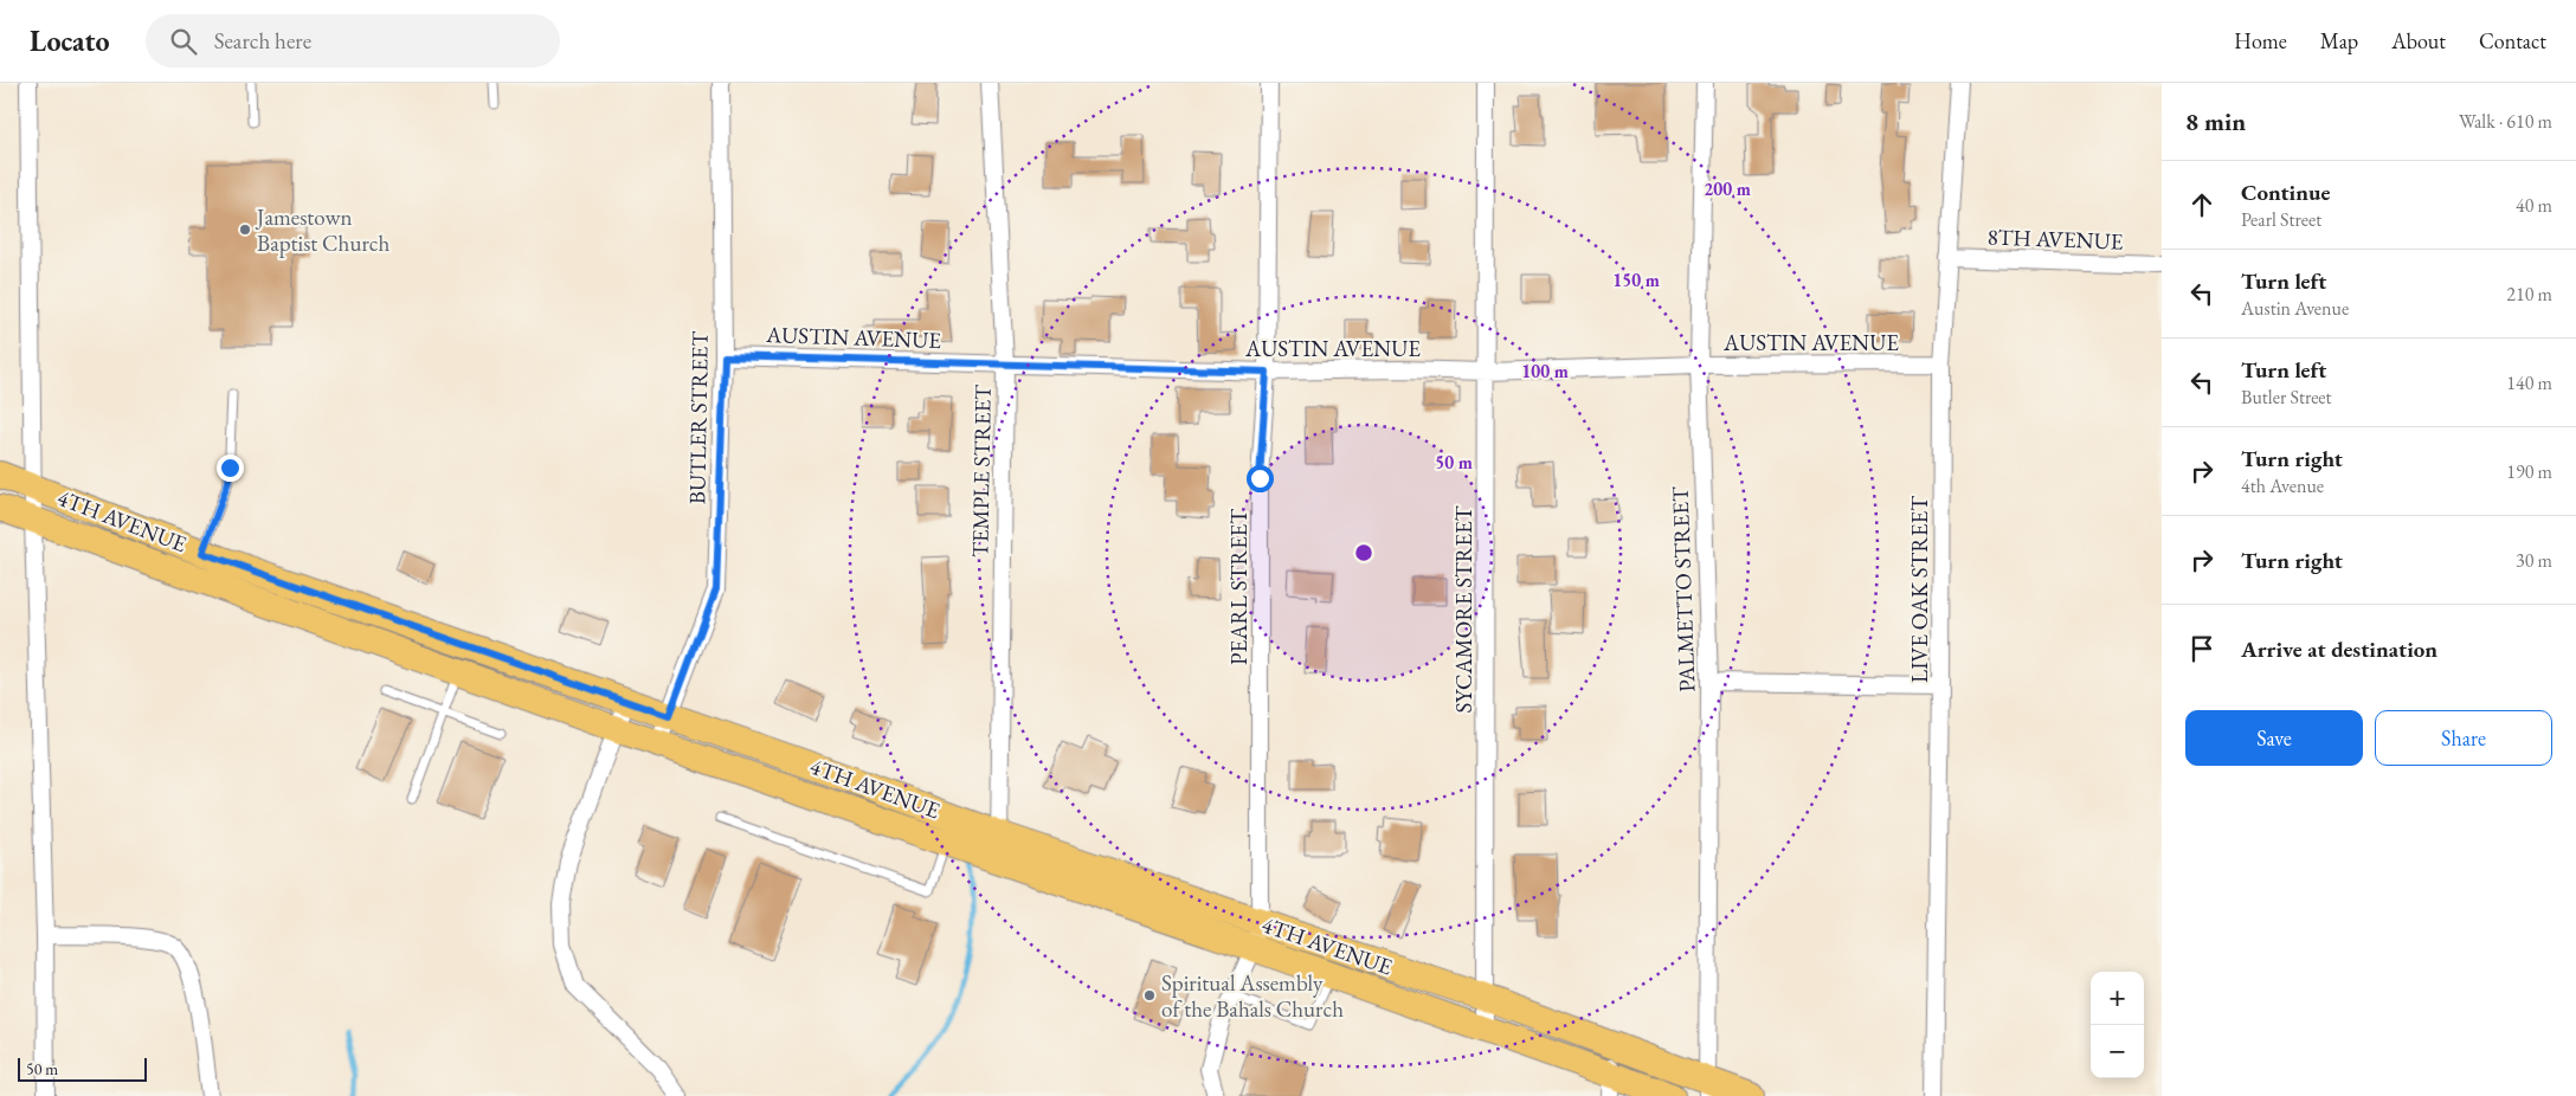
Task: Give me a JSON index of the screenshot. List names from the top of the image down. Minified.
{"streets":{"main road":["4TH AVENUE"],"street":["8TH AVENUE","AUSTIN AVENUE","BUTLER STREET","TEMPLE STREET","PEARL STREET","PALMETTO STREET","LIVE OAK STREET","SYCAMORE STREET"]},"crossings":[["8TH AVENUE","LIVE OAK STREET"],["AUSTIN AVENUE","BUTLER STREET"],["AUSTIN AVENUE","TEMPLE STREET"],["AUSTIN AVENUE","PEARL STREET"],["AUSTIN AVENUE","PALMETTO STREET"],["AUSTIN AVENUE","LIVE OAK STREET"],["AUSTIN AVENUE","SYCAMORE STREET"],["BUTLER STREET","4TH AVENUE"],["TEMPLE STREET","4TH AVENUE"],["4TH AVENUE","PEARL STREET"],["4TH AVENUE","PALMETTO STREET"],["4TH AVENUE","SYCAMORE STREET"]],"places":["Jamestown Baptist Church","Spiritual Assembly of the Bahals Church"],"scale_bar":"50 m","page":{"header":"Locato","search":"Search here","nav":["Home","Map","About","Contact"],"heading":["8 min","Walk · 610 m"],"list":[["Continue","Pearl Street","40 m"],["Turn left","Austin Avenue","210 m"],["Turn left","Butler Street","140 m"],["Turn right","4th Avenue","190 m"],["Turn right","30 m"],"Arrive at destination"],"buttons":["Save","Share"],"map_buttons":["+","−"],"scale":"50 m"},"rings":["200 m","150 m","100 m","50 m"]}
